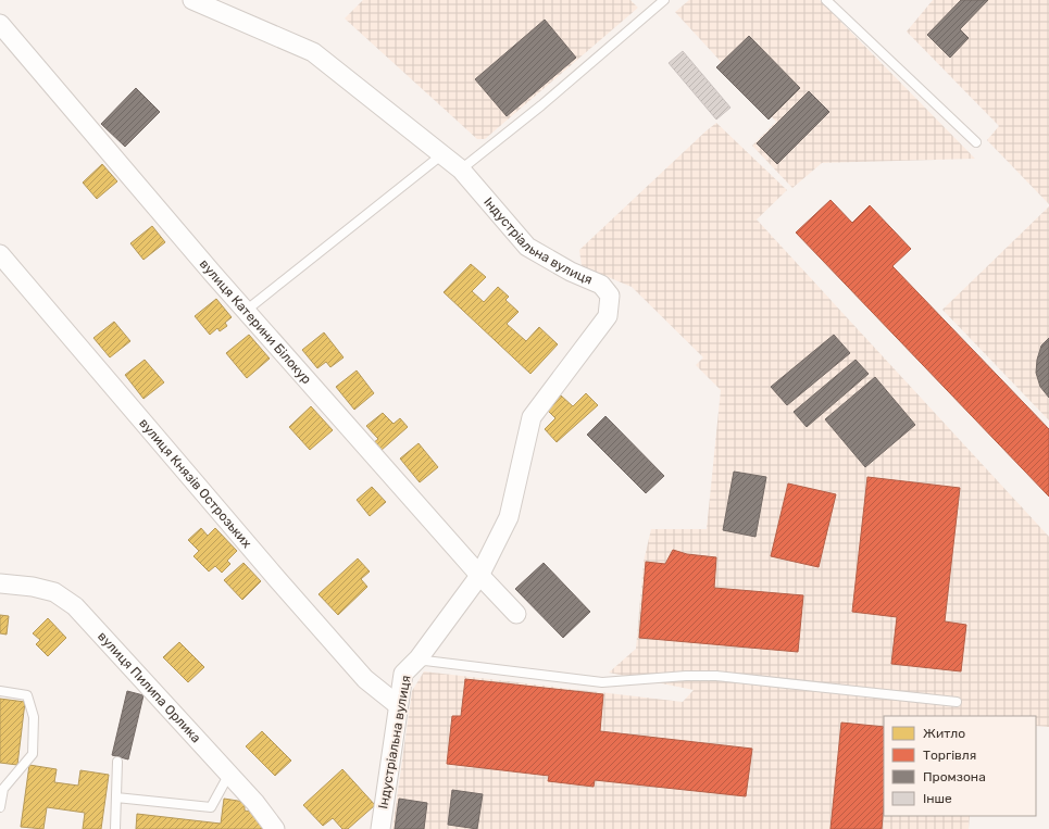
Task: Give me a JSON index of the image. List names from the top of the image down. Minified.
{"streets":{"street":["Індустріальна вулиця","вулиця Катерини Білокур","вулиця Князів Острозьких","вулиця Пилипа Орлика"]},"crossings":[["Індустріальна вулиця","вулиця Катерини Білокур"],["Індустріальна вулиця","вулиця Князів Острозьких"]],"legend":["Житло","Торгівля","Промзона","Інше"]}
